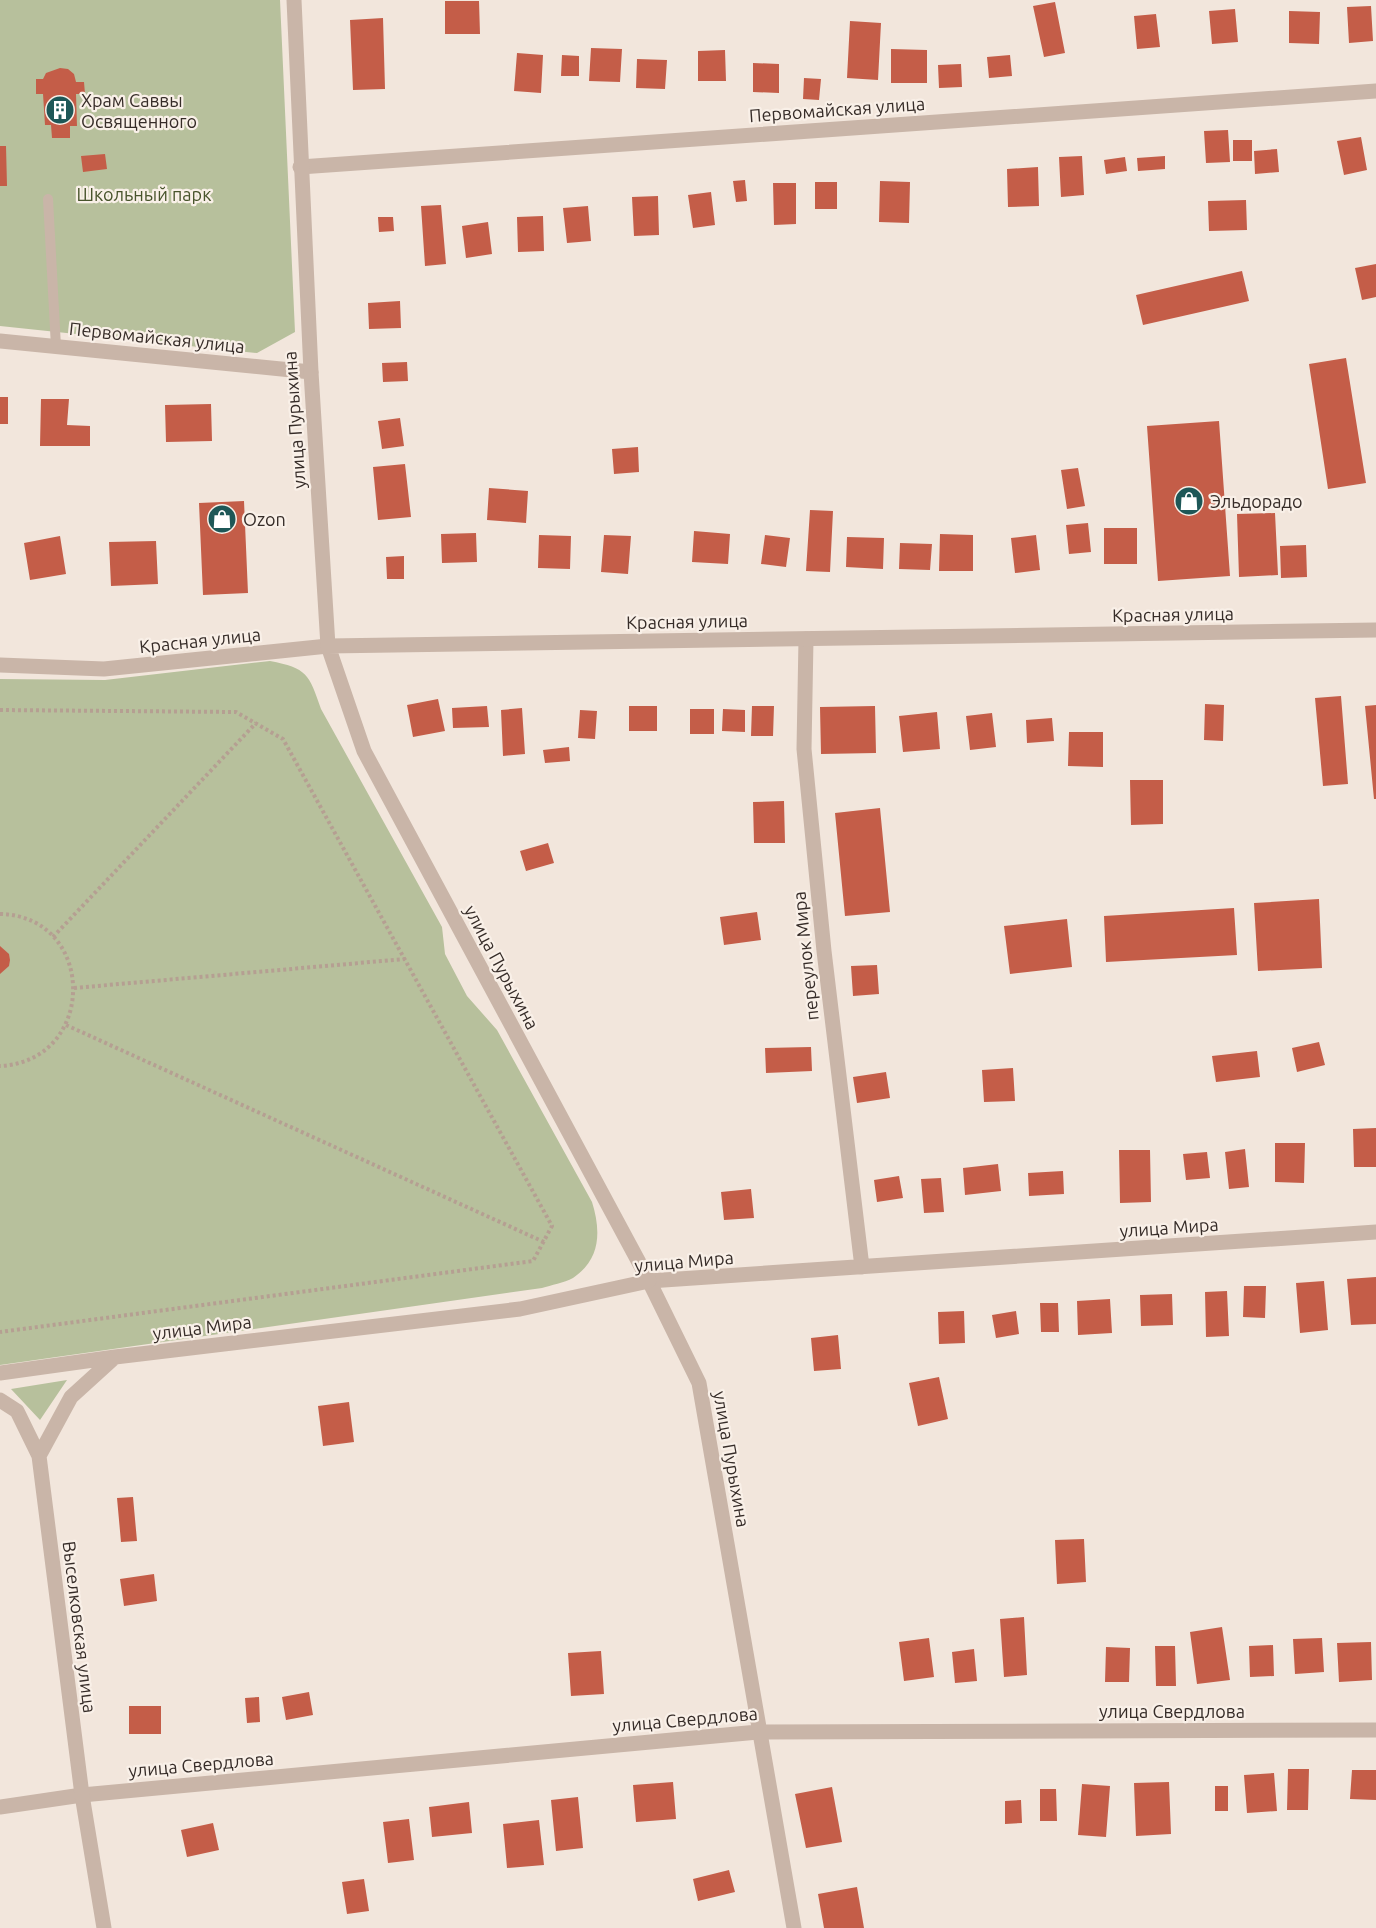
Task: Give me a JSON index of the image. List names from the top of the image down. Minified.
{"streets":{"street":["Первомайская улица","улица Пурыхина","Красная улица","переулок Мира","улица Мира","Выселковская улица","улица Свердлова"]},"crossings":[["Первомайская улица","улица Пурыхина"],["улица Пурыхина","Красная улица"],["улица Пурыхина","улица Мира"],["улица Пурыхина","улица Свердлова"],["Красная улица","переулок Мира"],["переулок Мира","улица Мира"],["Выселковская улица","улица Свердлова"]],"parks":["Школьный парк"],"places":{"building":["Храм Саввы Освященного"],"shop":["Эльдорадо","Ozon"]}}
